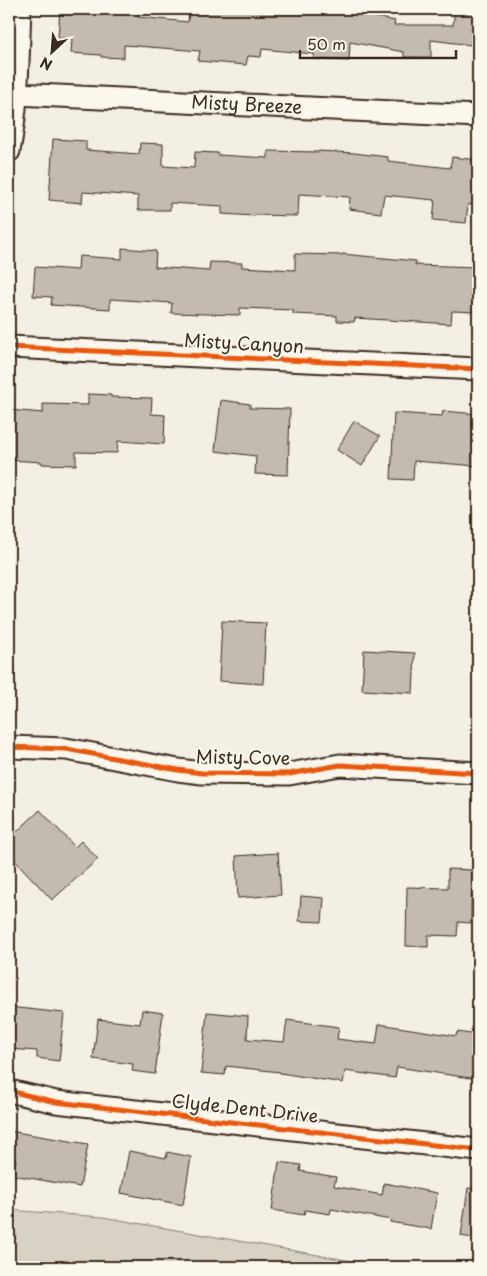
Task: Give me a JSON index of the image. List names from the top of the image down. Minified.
{"streets":{"street":["Misty Breeze","Misty Canyon","Misty Cove","Clyde Dent Drive"]},"scale_bar":"50 m","north":"bottom left"}
